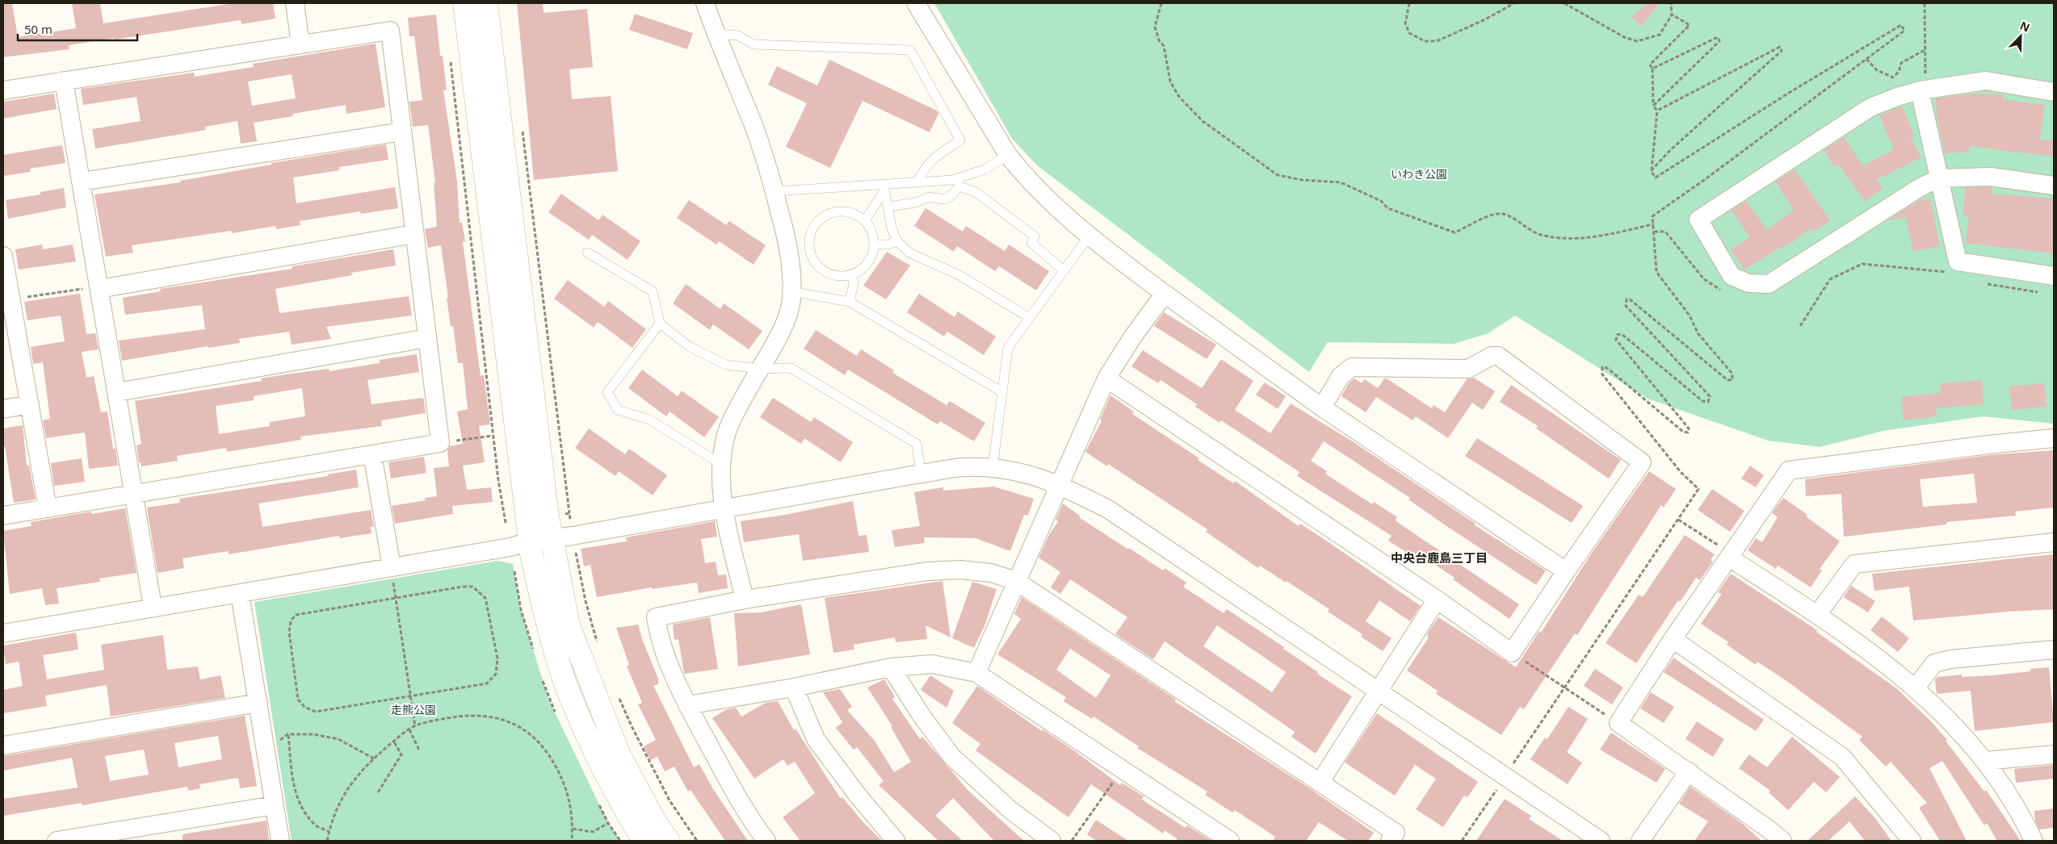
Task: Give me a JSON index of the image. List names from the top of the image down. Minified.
{"districts":["中央台鹿島三丁目"],"parks":["いわき公園","走熊公園"],"scale_bar":"50 m","north":"top right"}
